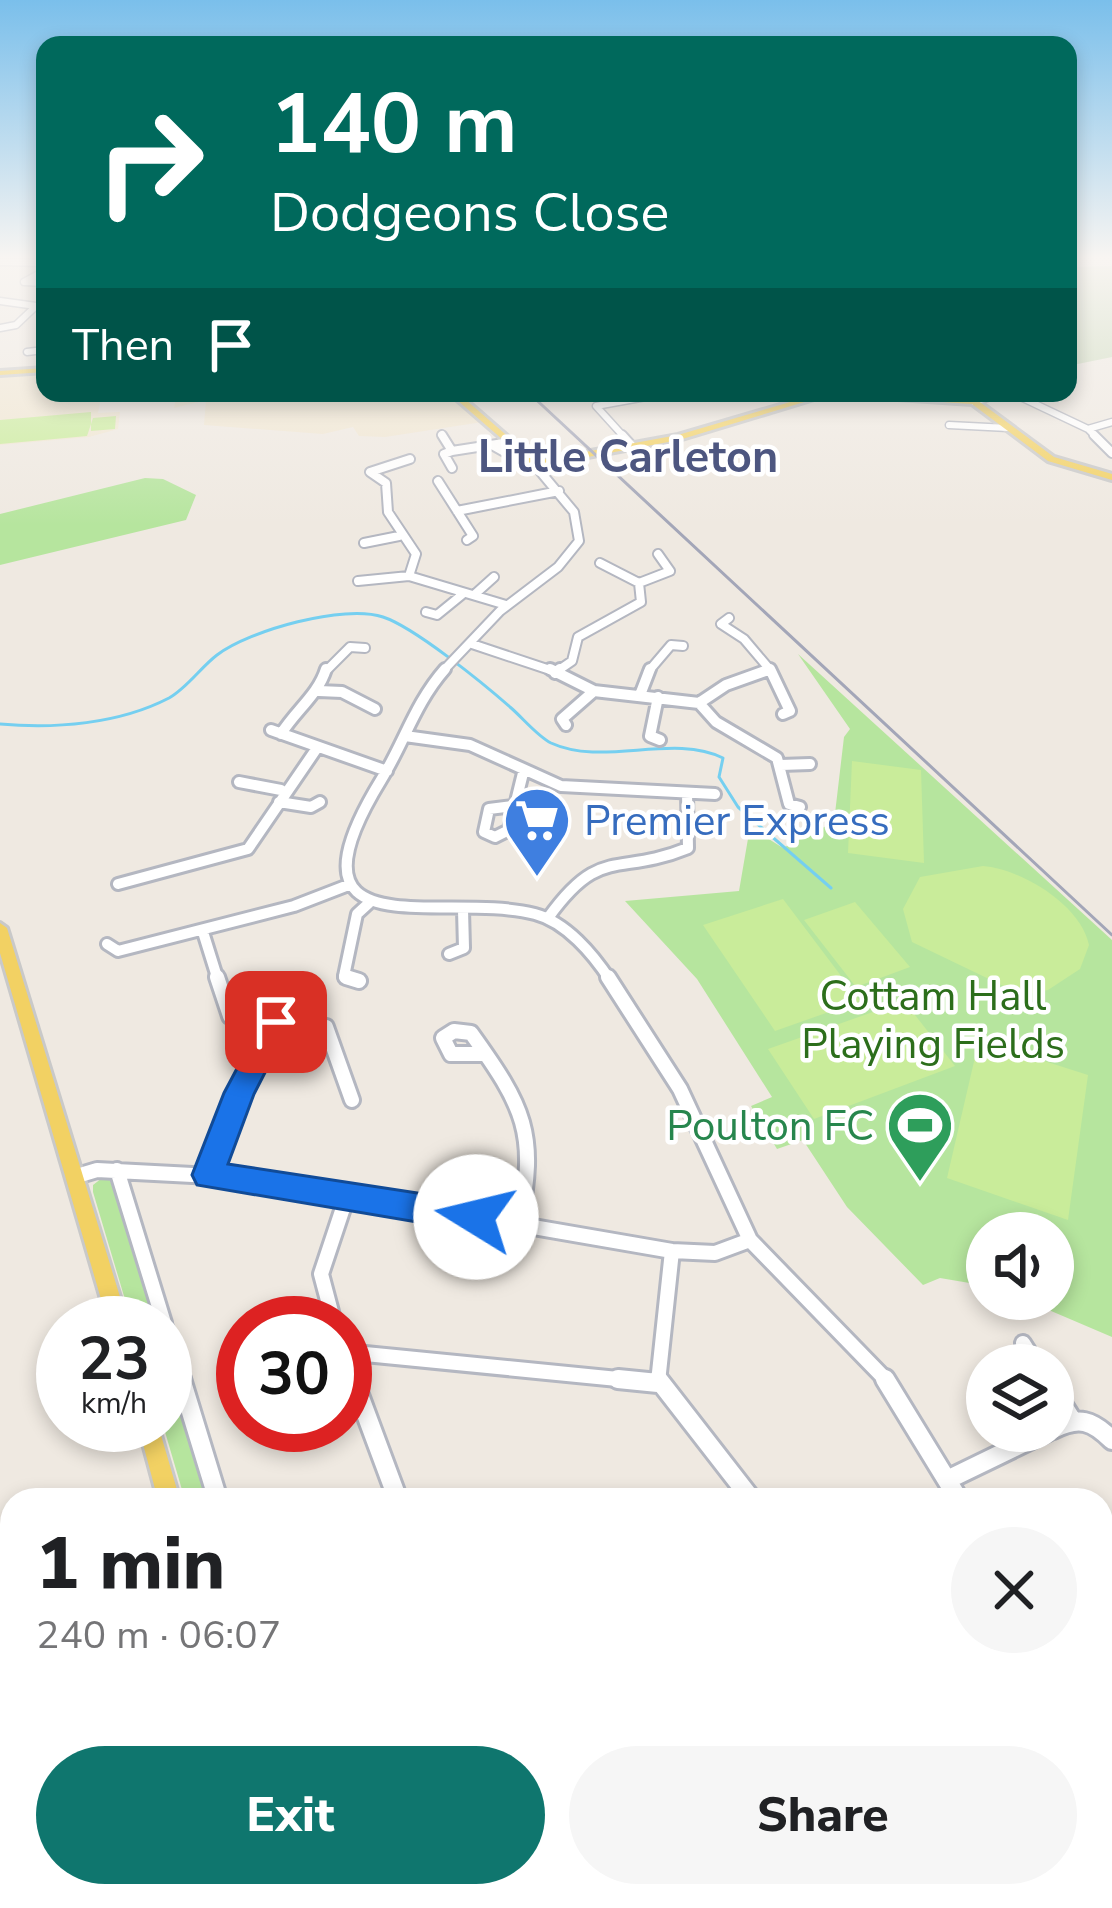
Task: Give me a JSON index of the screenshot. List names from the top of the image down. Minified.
{"districts":["Little Carleton"],"parks":["Cottam Hall Playing Fields"],"places":{"supermarket":["Premier Express"],"sports":["Poulton FC"]},"page":{"turn":["140 m","Dodgeons Close"],"then":"Then","speed":"23 km/h","limit":"30","heading":["1 min","240 m · 06:07"],"buttons":["Exit","Share"]}}
